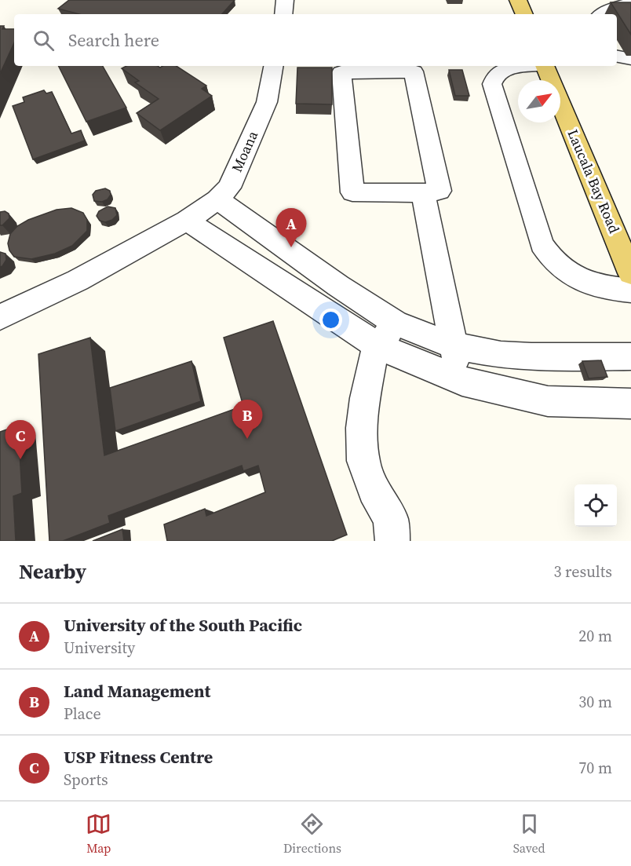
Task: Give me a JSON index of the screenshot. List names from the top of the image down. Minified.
{"streets":{"main road":["Laucala Bay Road"],"lane":["Moana"]},"north":"top right","page":{"search":"Search here","pins":["A","B","C"],"heading":["Nearby","3 results"],"list":[{"mark":"A","name":"University of the South Pacific","note":"University","value":"20 m"},{"mark":"B","name":"Land Management","note":"Place","value":"30 m"},{"mark":"C","name":"USP Fitness Centre","note":"Sports","value":"70 m"}],"nav":["Map","Directions","Saved"]}}
